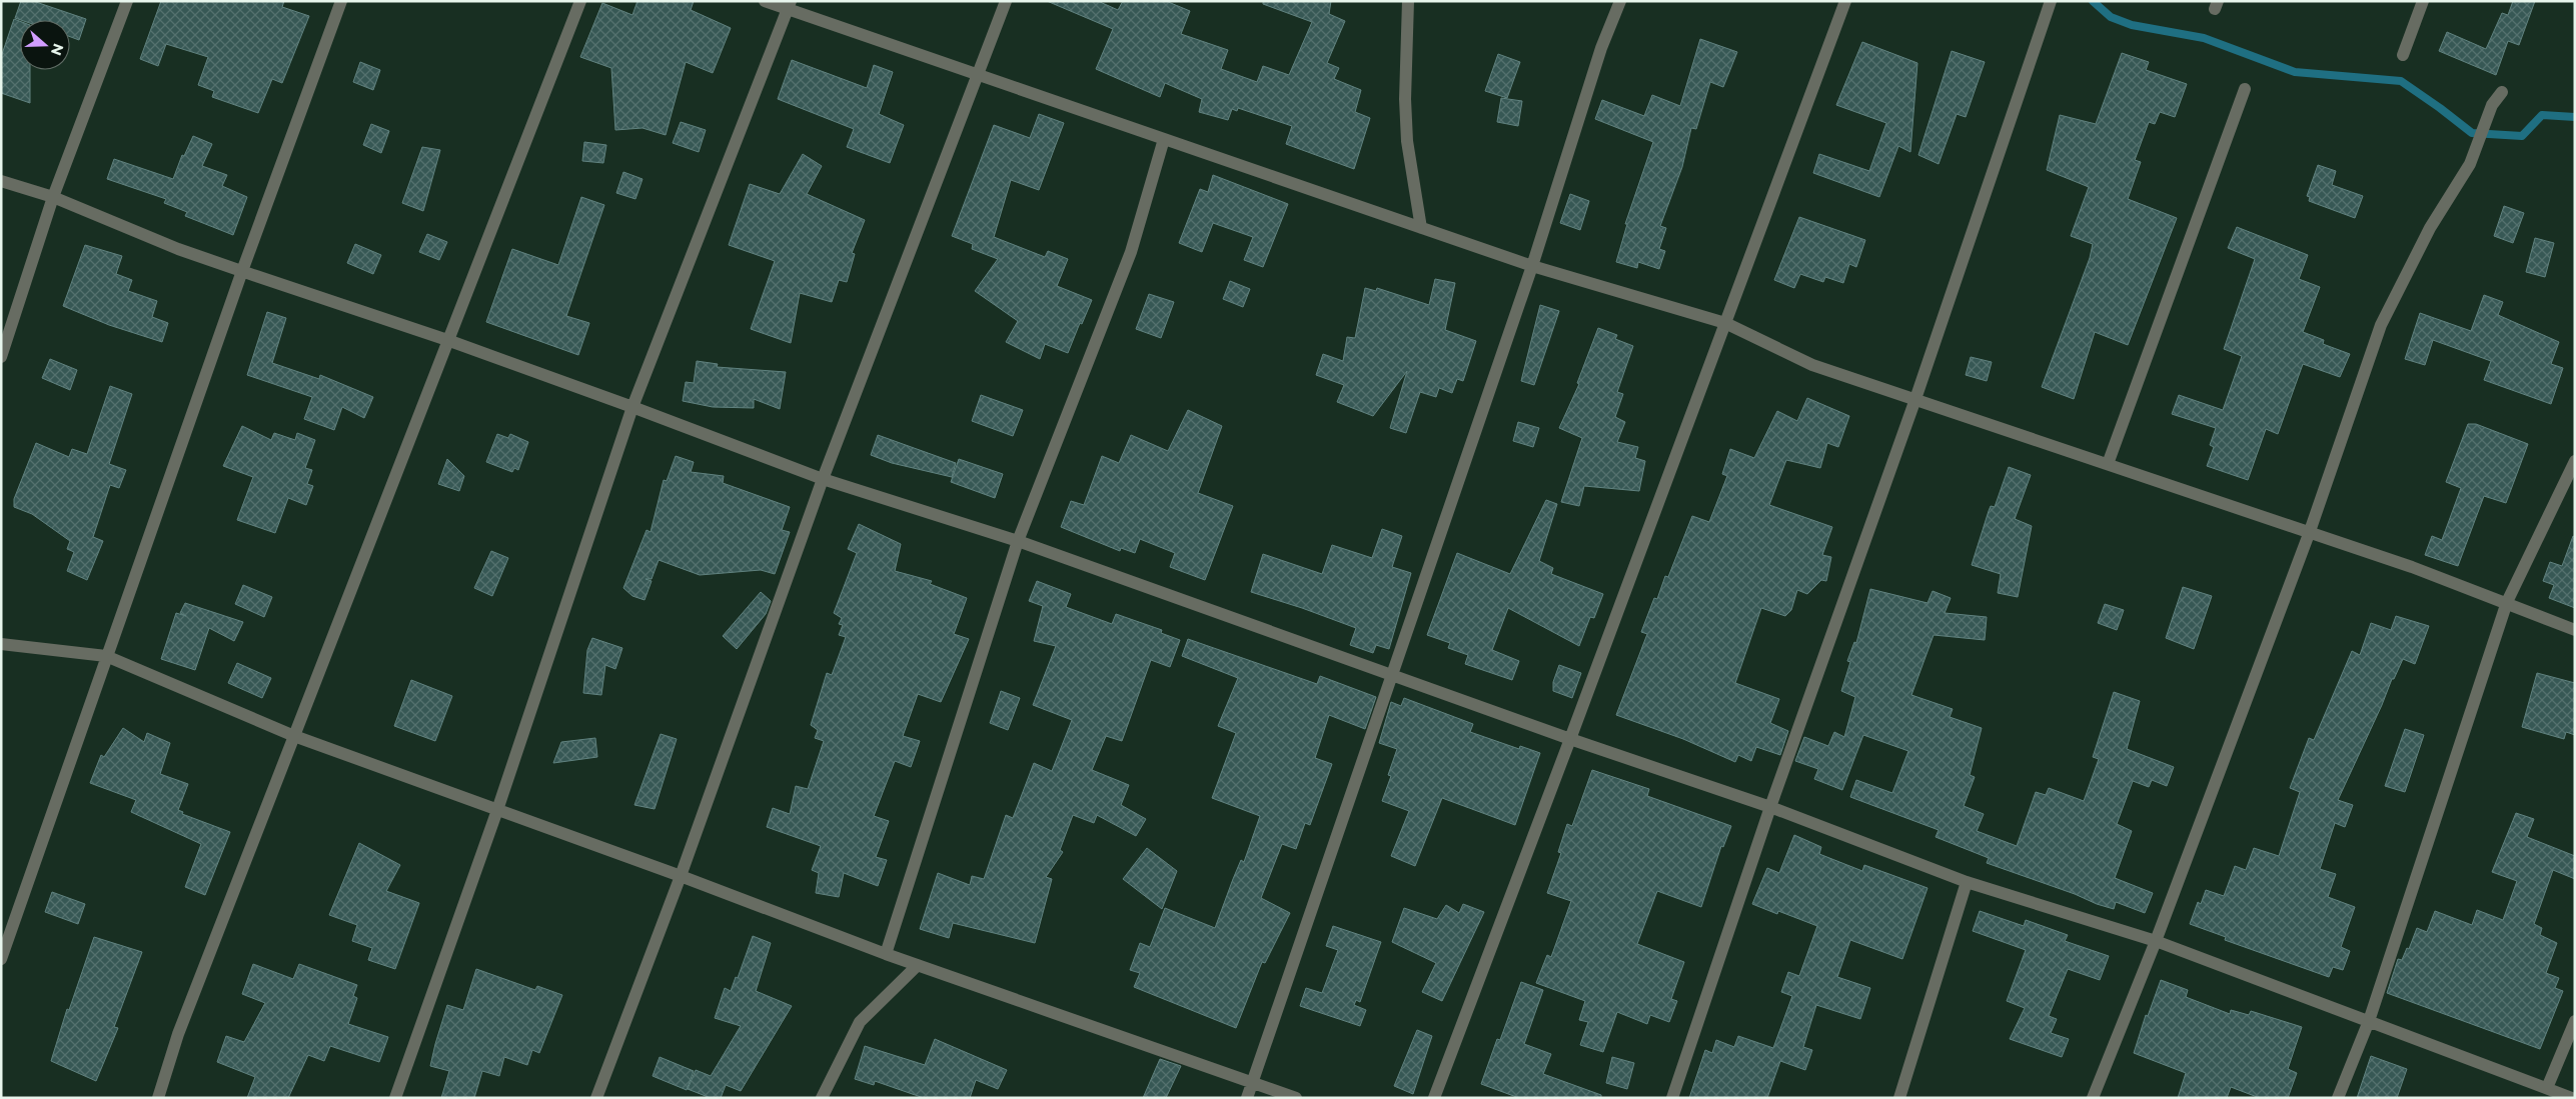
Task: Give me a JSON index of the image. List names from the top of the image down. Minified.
{"north":"right"}
